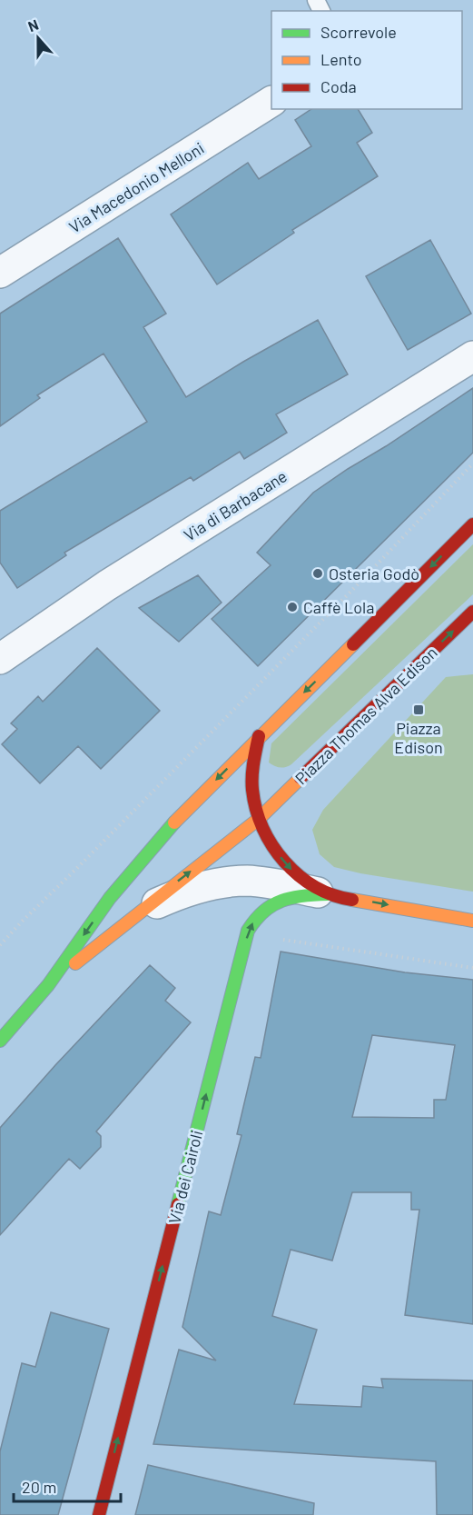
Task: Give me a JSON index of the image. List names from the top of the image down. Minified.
{"streets":{"main road":["Piazza Thomas Alva Edison","Via dei Cairoli"],"street":["Via Macedonio Melloni","Via di Barbacane"]},"one_way":["Via dei Cairoli"],"places":{"other":["Osteria Godò","Caffè Lola"],"transit":["Piazza Edison"]},"legend":["Scorrevole","Lento","Coda"],"scale_bar":"20 m","north":"top"}
